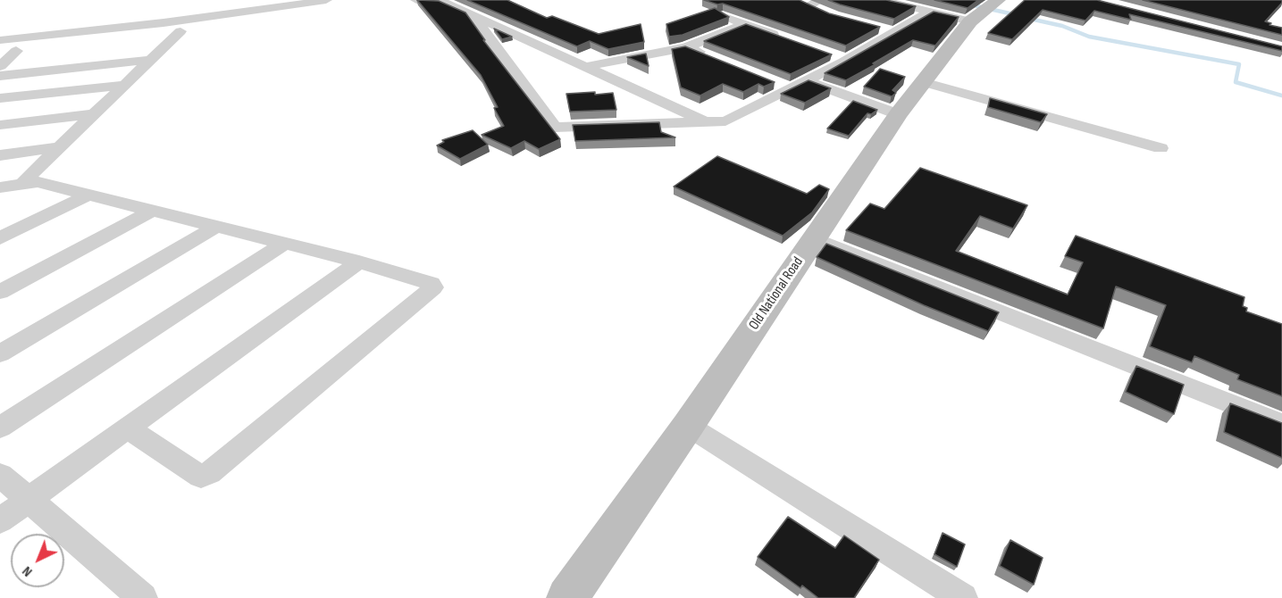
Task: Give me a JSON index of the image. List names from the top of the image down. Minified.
{"streets":{"main road":["Old National Road"]},"north":"bottom left"}
